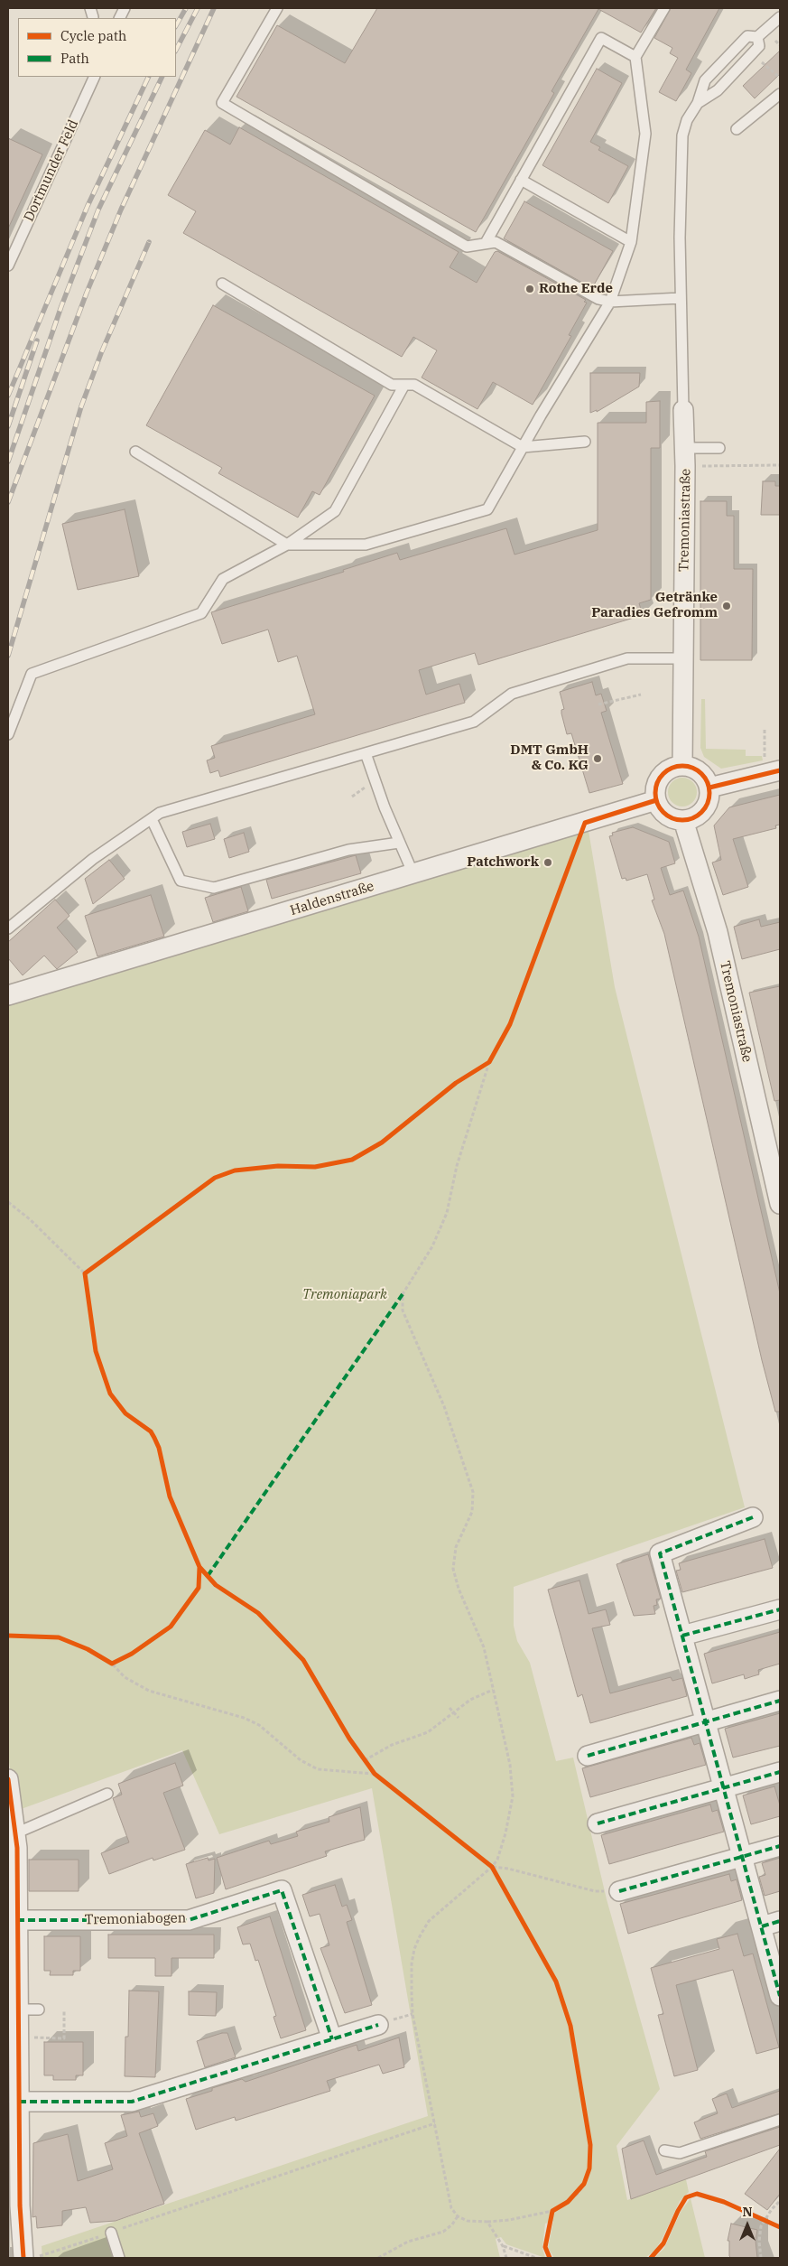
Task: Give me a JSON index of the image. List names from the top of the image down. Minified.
{"streets":{"street":["Tremoniastraße","Haldenstraße","Tremoniabogen"],"lane":["Dortmunder Feld"]},"crossings":[["Tremoniastraße","Haldenstraße"]],"parks":["Tremoniapark"],"places":["Rothe Erde","Getränke Paradies Gefromm","DMT GmbH & Co. KG","Patchwork"],"legend":["Cycle path","Path"],"north":"top"}
